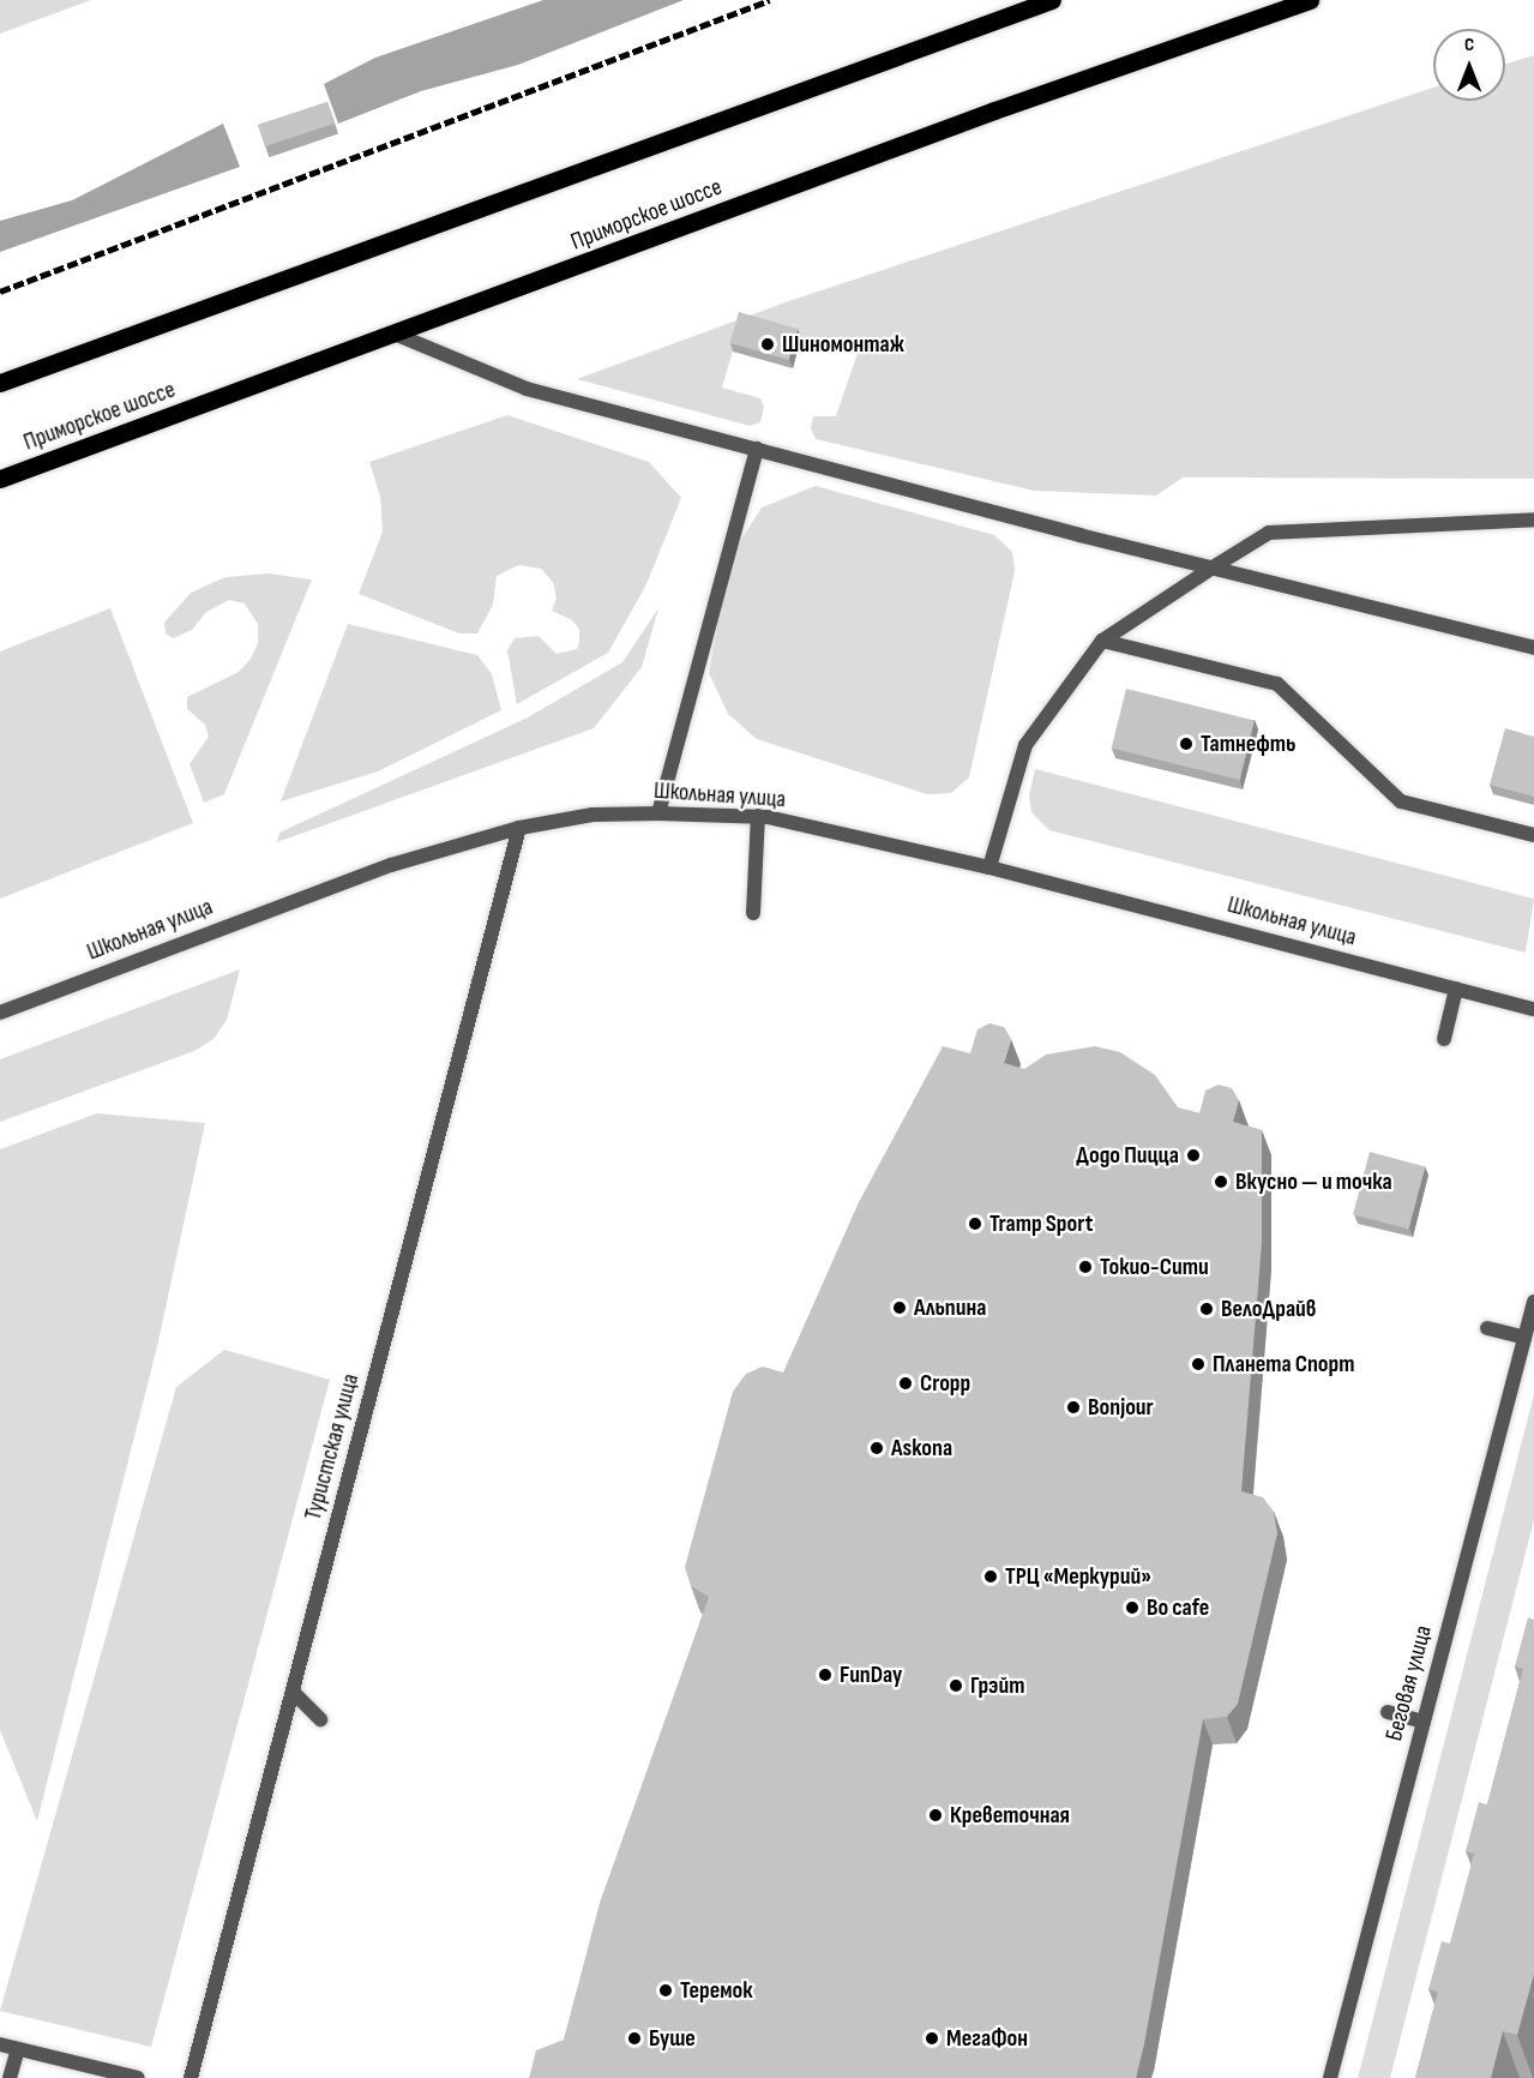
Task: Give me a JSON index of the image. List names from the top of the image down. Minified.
{"streets":{"main road":["Приморское шоссе"],"street":["Школьная улица","Туристская улица","Беговая улица"]},"crossings":[["Школьная улица","Туристская улица"]],"places":["Шиномонтаж","Татнефть","Додо Пицца","Вкусно — и точка","Tramp Sport","Токио-Сити","Альпина","ВелоДрайв","Планета Спорт","Cropp","Bonjour","Askona","ТРЦ «Меркурий»","Bo cafe","FunDay","Грэйт","Креветочная","Теремок","Буше","МегаФон"],"north":"top"}
